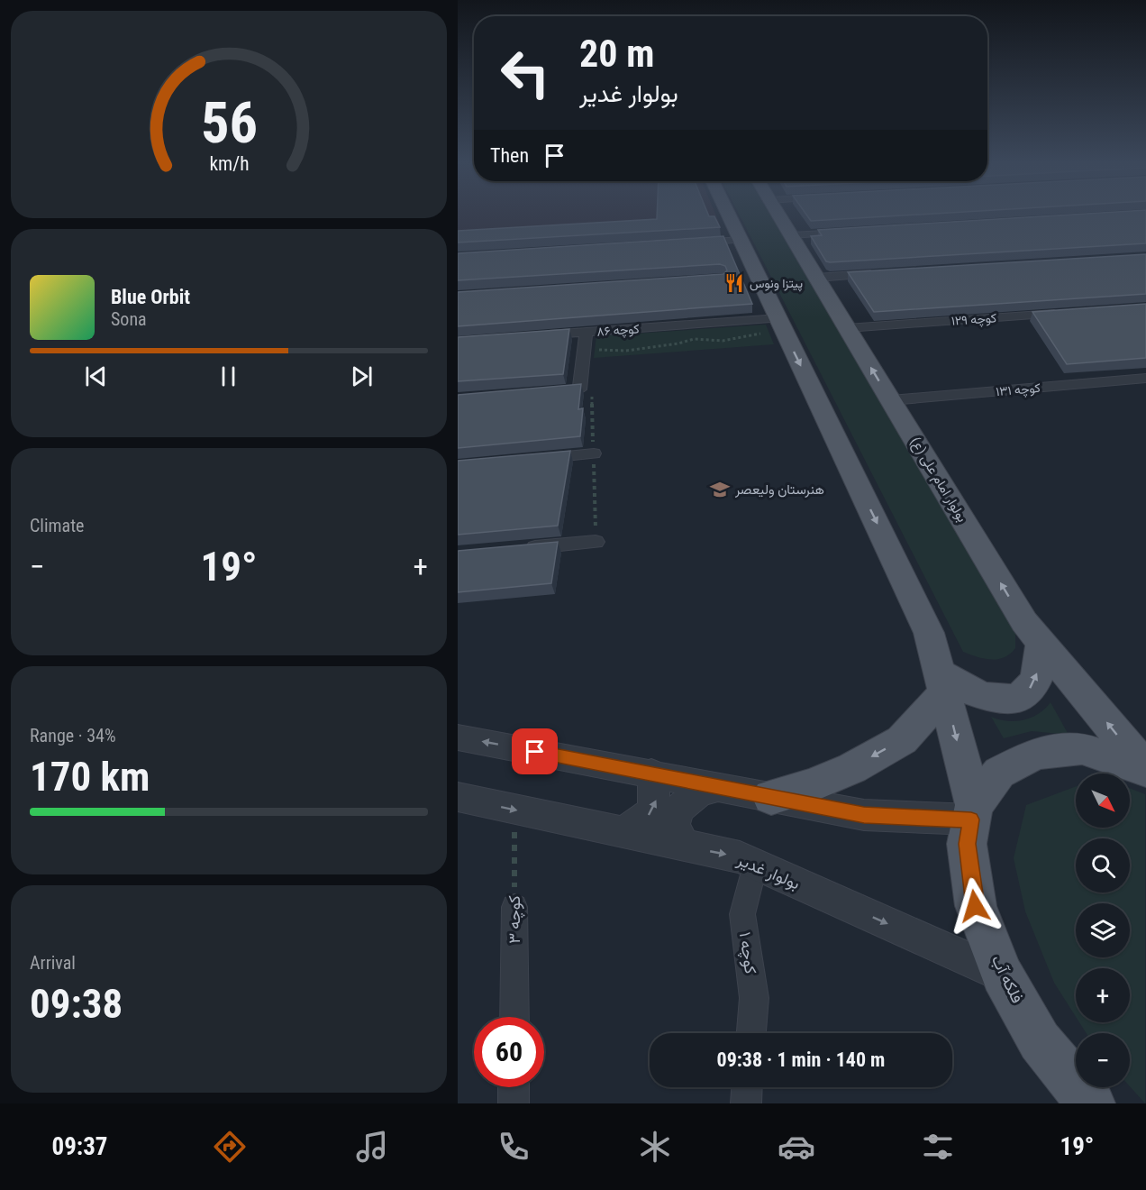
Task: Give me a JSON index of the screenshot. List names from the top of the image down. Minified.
{"streets":{"main road":["بولوار امام علی (ع)","فلکه آب"],"street":["کوچه ۱۲۹","کوچه ۸۶","کوچه ۱۳۱","بولوار غدیر","کوچه ۳","کوچه ۱"]},"crossings":[["کوچه ۱۲۹","بولوار امام علی (ع)"],["کوچه ۱۳۱","بولوار امام علی (ع)"],["بولوار غدیر","کوچه ۳"],["بولوار غدیر","کوچه ۱"],["بولوار غدیر","فلکه آب"]],"places":{"restaurant":["پیتزا ونوس"],"school or university":["هنرستان ولیعصر"]},"north":"bottom right","page":{"turn":["20 m","بولوار غدیر"],"then":"Then","song":["Blue Orbit","Sona"],"tile":["Climate",["Range · 34%","170 km"],["Arrival","09:38"]],"heat":["−","19°","+"],"map_buttons":["+","−"],"limit":"60","trip":"09:38 · 1 min · 140 m","tabs":["09:37","19°"],"gauge":["56","km/h"]}}
